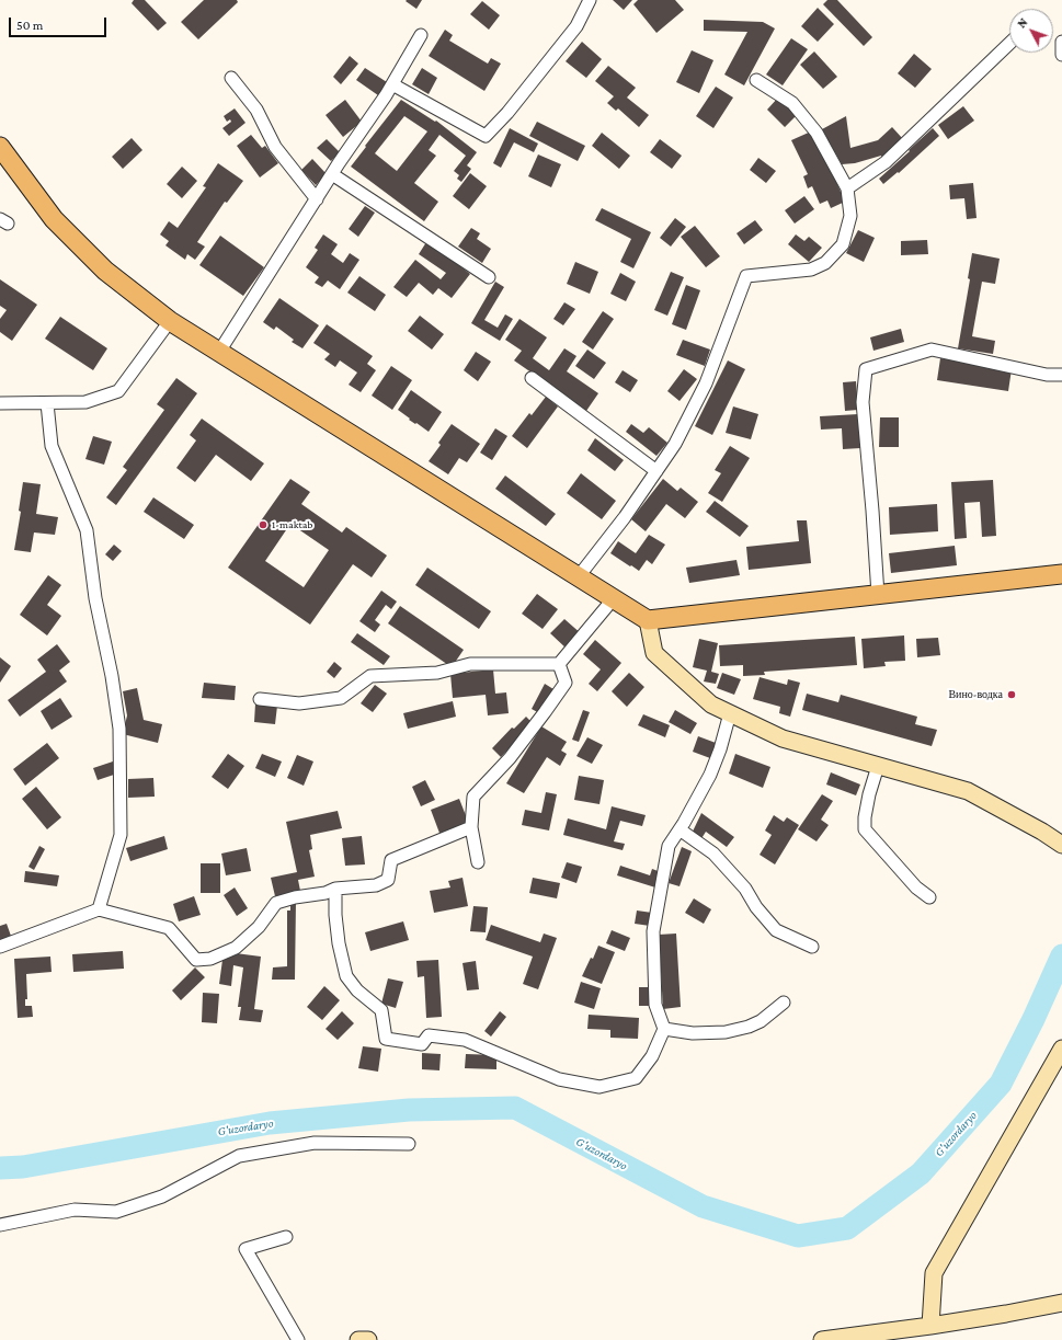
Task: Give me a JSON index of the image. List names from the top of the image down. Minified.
{"water":["G'uzordaryo"],"places":["1-maktab","Вино-водка"],"scale_bar":"50 m","north":"top left"}
